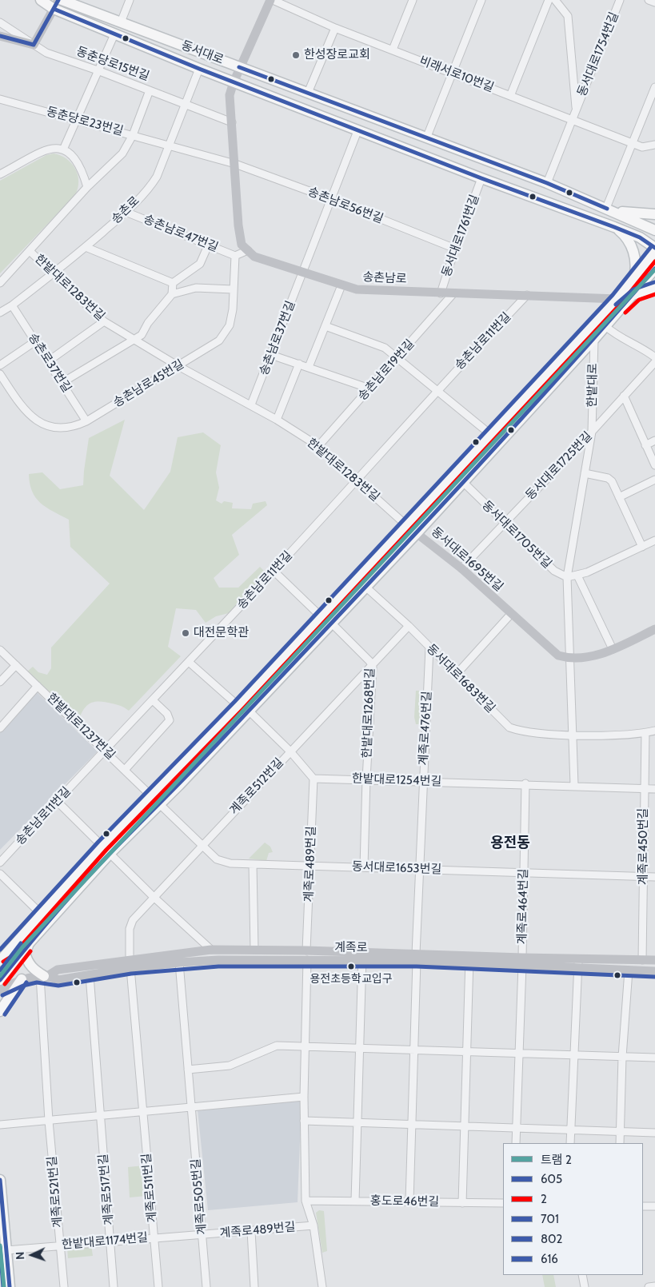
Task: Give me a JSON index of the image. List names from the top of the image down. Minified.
{"streets":{"main road":["동서대로","동춘당로15번길","송촌남로","한밭대로","동서대로1695번길","계족로"],"street":["동서대로1754번길","비래서로10번길","동춘당로23번길","송촌남로56번길","송촌로","송촌남로47번길","동서대로1761번길","한밭대로1283번길","송촌남로37번길","송촌남로11번길","송촌로37번길","송촌남로19번길","송촌남로45번길","동서대로1725번길","동서대로1705번길","동서대로1683번길","한밭대로1268번길","한밭대로1237번길","계족로476번길","한밭대로1254번길","계족로512번길","계족로450번길","계족로489번길","동서대로1653번길","계족로464번길","계족로511번길","계족로517번길","계족로521번길","계족로505번길","홍도로46번길","한밭대로1174번길"]},"crossings":[["동서대로","동서대로1754번길"],["동서대로","송촌로"],["동서대로","동서대로1761번길"],["동서대로","송촌남로37번길"],["동서대로1754번길","비래서로10번길"],["동춘당로15번길","송촌로"],["동춘당로23번길","송촌로"],["송촌남로56번길","동서대로1761번길"],["송촌남로56번길","송촌남로37번길"],["송촌로","송촌남로47번길"],["송촌로","한밭대로1283번길"],["송촌로","송촌로37번길"],["송촌남로47번길","송촌남로45번길"],["동서대로1761번길","송촌남로"],["송촌남로","송촌남로37번길"],["송촌남로","송촌남로11번길"],["송촌남로","송촌남로19번길"],["한밭대로1283번길","송촌남로37번길"],["한밭대로1283번길","송촌남로11번길"],["한밭대로1283번길","송촌남로19번길"],["한밭대로1283번길","송촌남로45번길"],["한밭대로1283번길","동서대로1695번길"],["송촌남로11번길","한밭대로1237번길"],["송촌로37번길","송촌남로45번길"],["한밭대로","동서대로1725번길"],["한밭대로","동서대로1705번길"],["한밭대로","동서대로1695번길"],["한밭대로","동서대로1683번길"],["한밭대로","한밭대로1268번길"],["한밭대로","한밭대로1237번길"],["한밭대로","동서대로1653번길"],["동서대로1725번길","동서대로1705번길"],["동서대로1725번길","동서대로1695번길"],["동서대로1683번길","계족로476번길"],["동서대로1683번길","계족로512번길"],["동서대로1683번길","계족로450번길"],["한밭대로1268번길","한밭대로1254번길"],["한밭대로1268번길","계족로512번길"],["한밭대로1268번길","동서대로1653번길"],["한밭대로1237번길","동서대로1653번길"],["계족로476번길","한밭대로1254번길"],["계족로476번길","동서대로1653번길"],["계족로476번길","계족로"],["계족로476번길","홍도로46번길"],["한밭대로1254번길","계족로450번길"],["한밭대로1254번길","계족로489번길"],["한밭대로1254번길","계족로464번길"],["계족로512번길","동서대로1653번길"],["계족로512번길","계족로"],["계족로512번길","계족로511번길"],["계족로450번길","동서대로1653번길"],["계족로450번길","계족로"],["계족로489번길","동서대로1653번길"],["계족로489번길","계족로"],["계족로489번길","계족로505번길"],["계족로489번길","홍도로46번길"],["계족로489번길","한밭대로1174번길"],["동서대로1653번길","계족로464번길"],["계족로464번길","계족로"],["계족로","계족로511번길"],["계족로","계족로517번길"],["계족로","계족로521번길"],["계족로","계족로505번길"],["계족로511번길","한밭대로1174번길"],["계족로517번길","한밭대로1174번길"],["계족로521번길","한밭대로1174번길"],["계족로505번길","한밭대로1174번길"]],"districts":["용전동"],"places":["한성장로교회","대전문학관","용전초등학교입구"],"lines":["transit line 616","transit line 701","transit line 2","transit line 605","tram line 2","transit line 802"],"legend":["트램 2","605","2","701","802","616"],"north":"left"}
